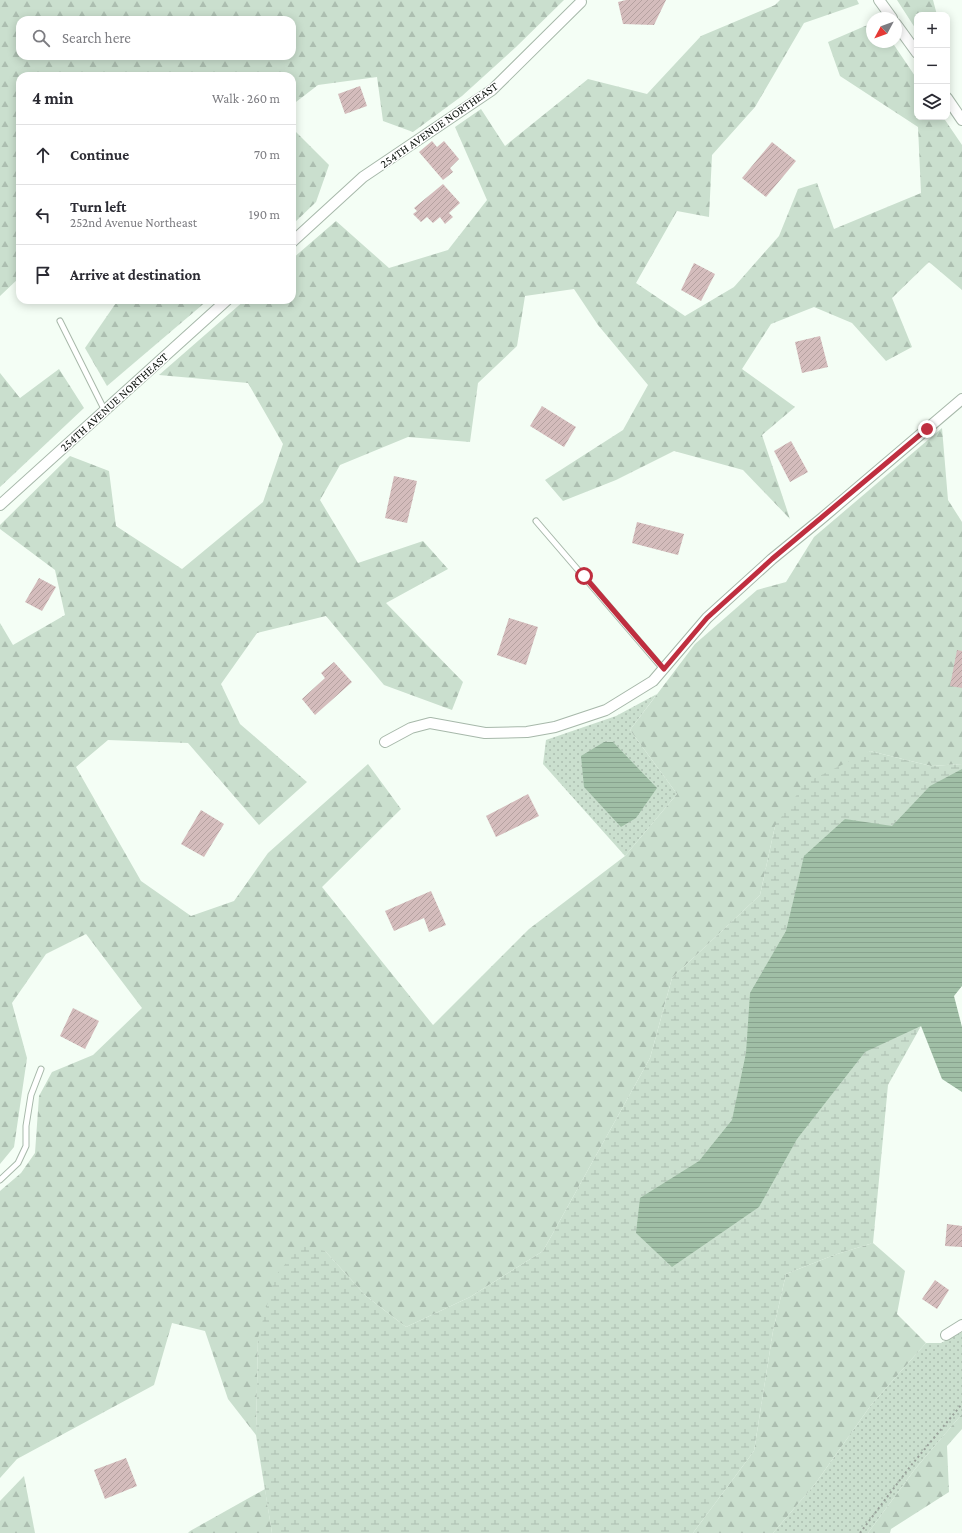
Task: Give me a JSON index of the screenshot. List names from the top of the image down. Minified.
{"streets":{"street":["254TH AVENUE NORTHEAST"]},"north":"bottom left","page":{"map_buttons":["+","−"],"search":"Search here","heading":["4 min","Walk · 260 m"],"list":[["Continue","70 m"],["Turn left","252nd Avenue Northeast","190 m"],"Arrive at destination"]}}
